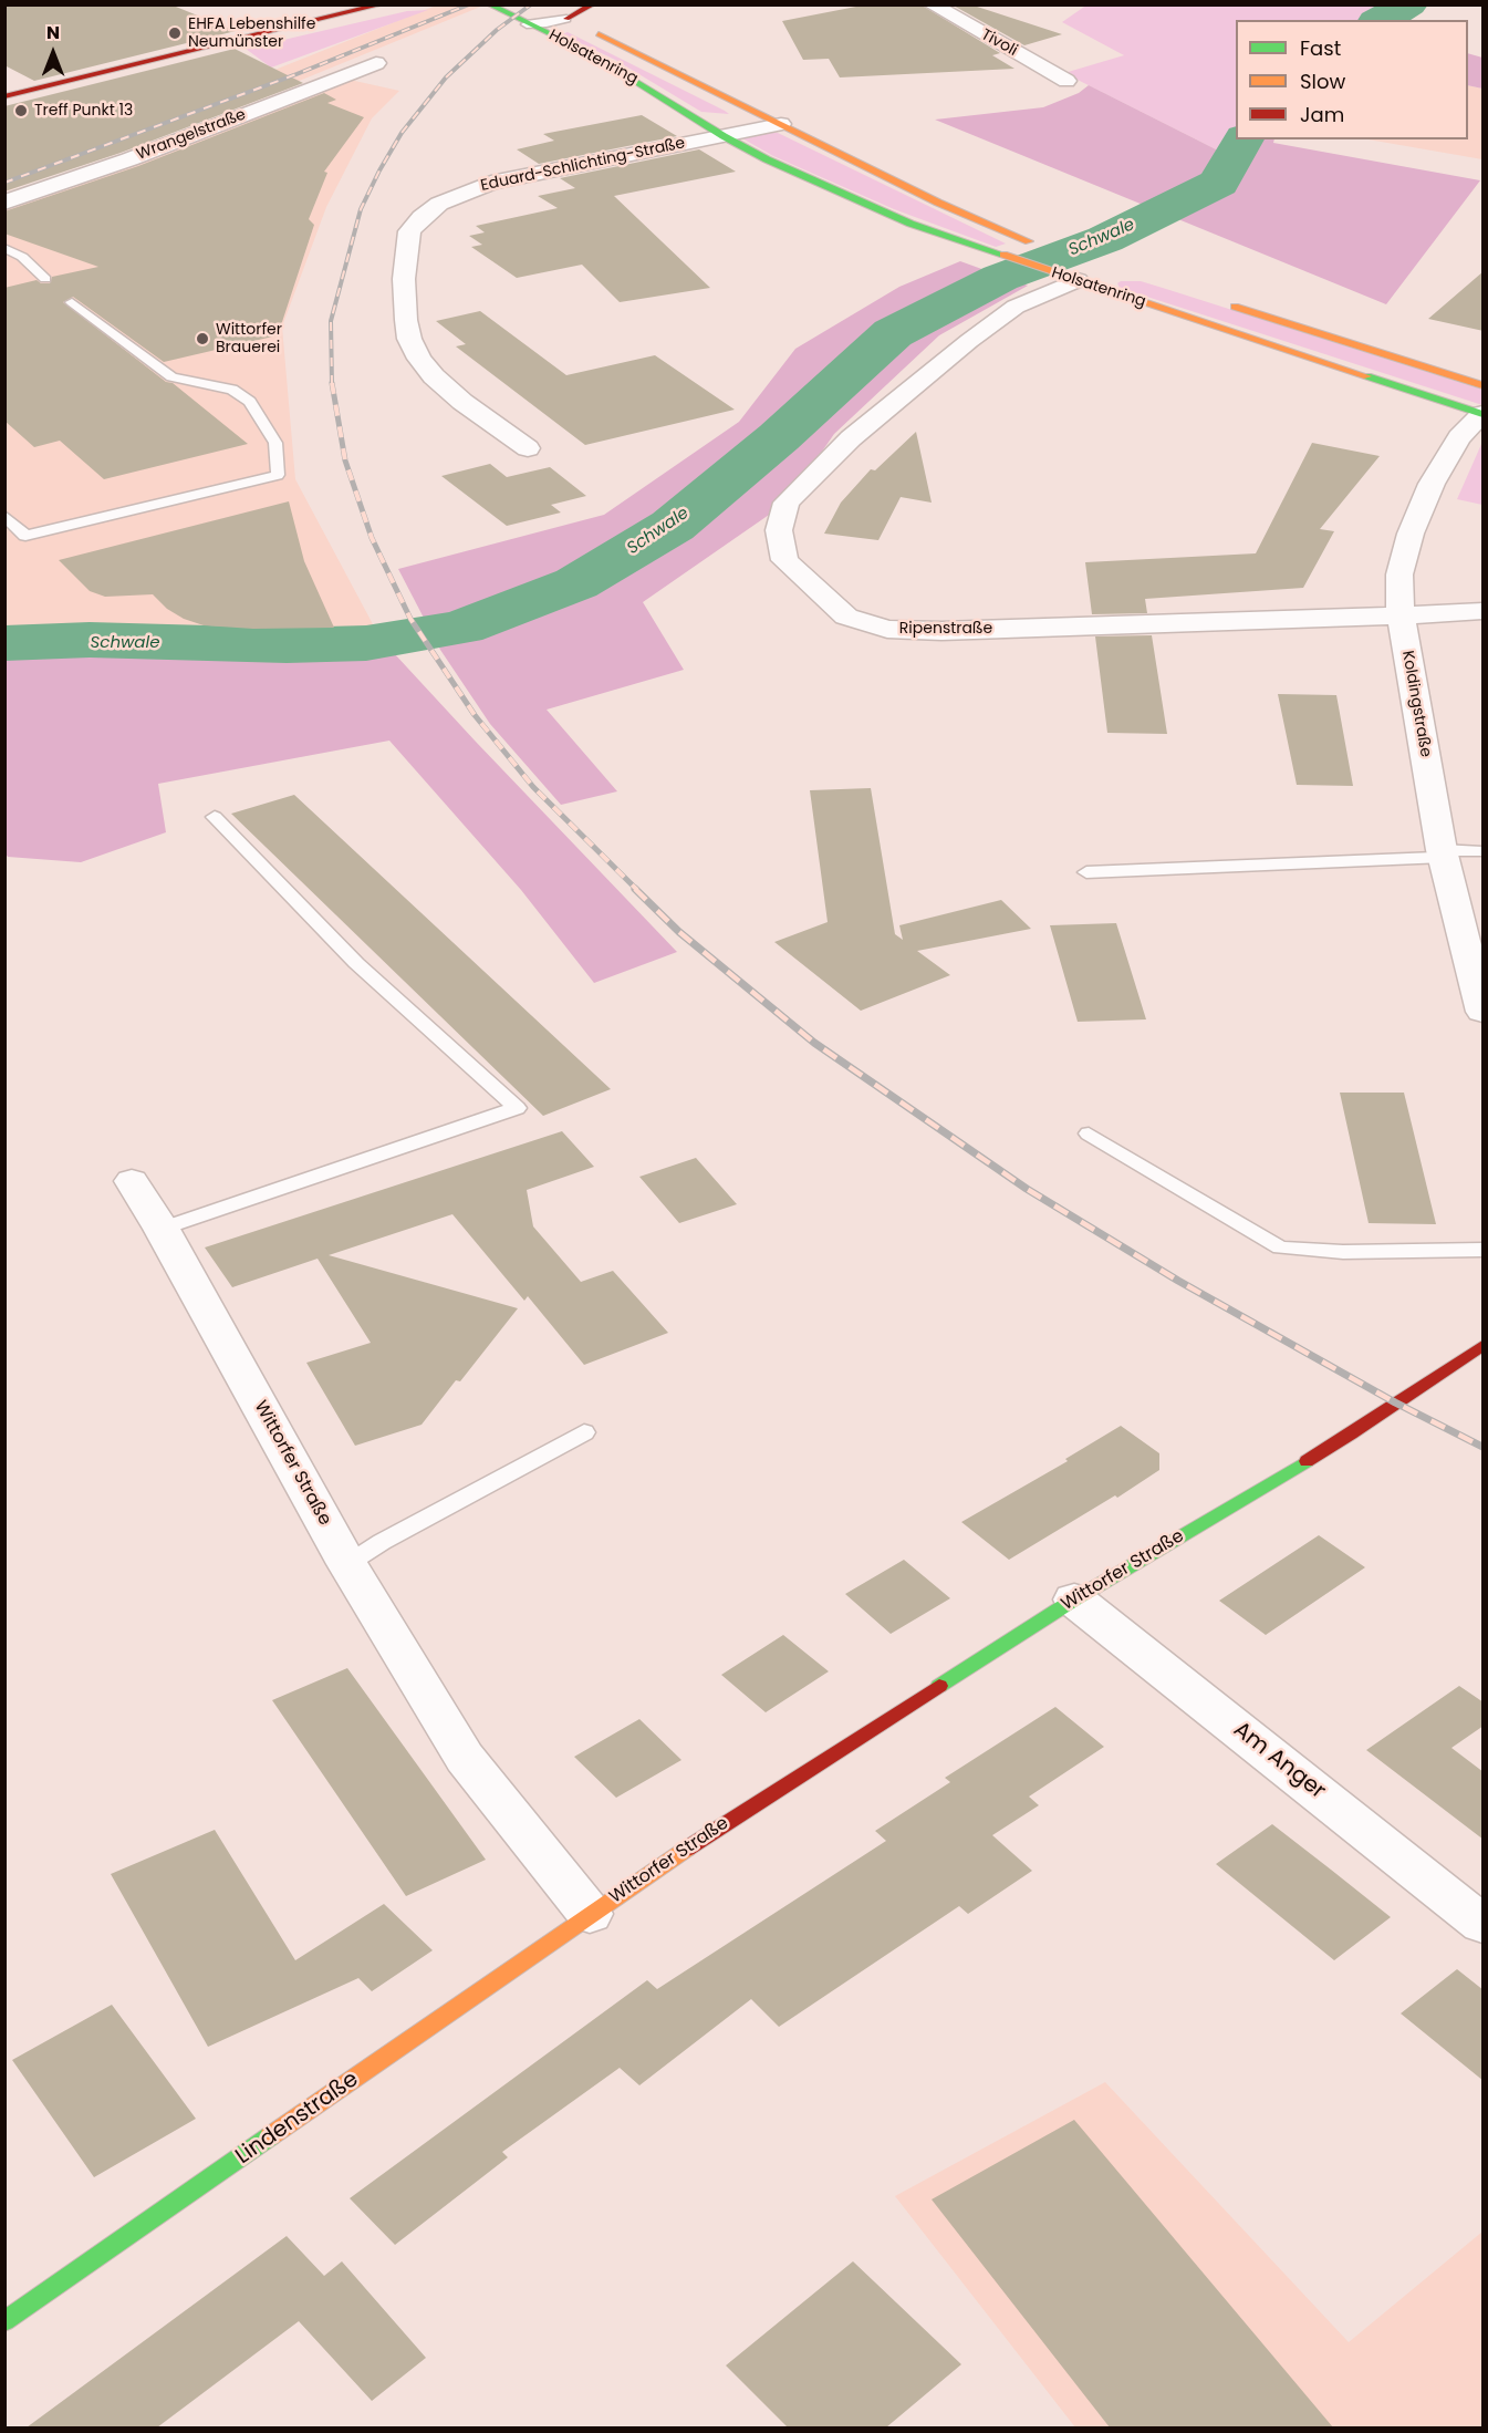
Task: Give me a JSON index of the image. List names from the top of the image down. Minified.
{"streets":{"main road":["Holsatenring","Wittorfer Straße","Lindenstraße"],"street":["Tivoli","Wrangelstraße","Eduard-Schlichting-Straße","Ripenstraße","Koldingstraße","Am Anger"]},"crossings":[["Holsatenring","Eduard-Schlichting-Straße"],["Holsatenring","Ripenstraße"],["Holsatenring","Koldingstraße"],["Ripenstraße","Koldingstraße"],["Wittorfer Straße","Am Anger"],["Wittorfer Straße","Lindenstraße"]],"water":["Schwale"],"places":["EHFA Lebenshilfe Neumünster","Treff Punkt 13","Wittorfer Brauerei"],"legend":["Fast","Slow","Jam"],"north":"top"}
